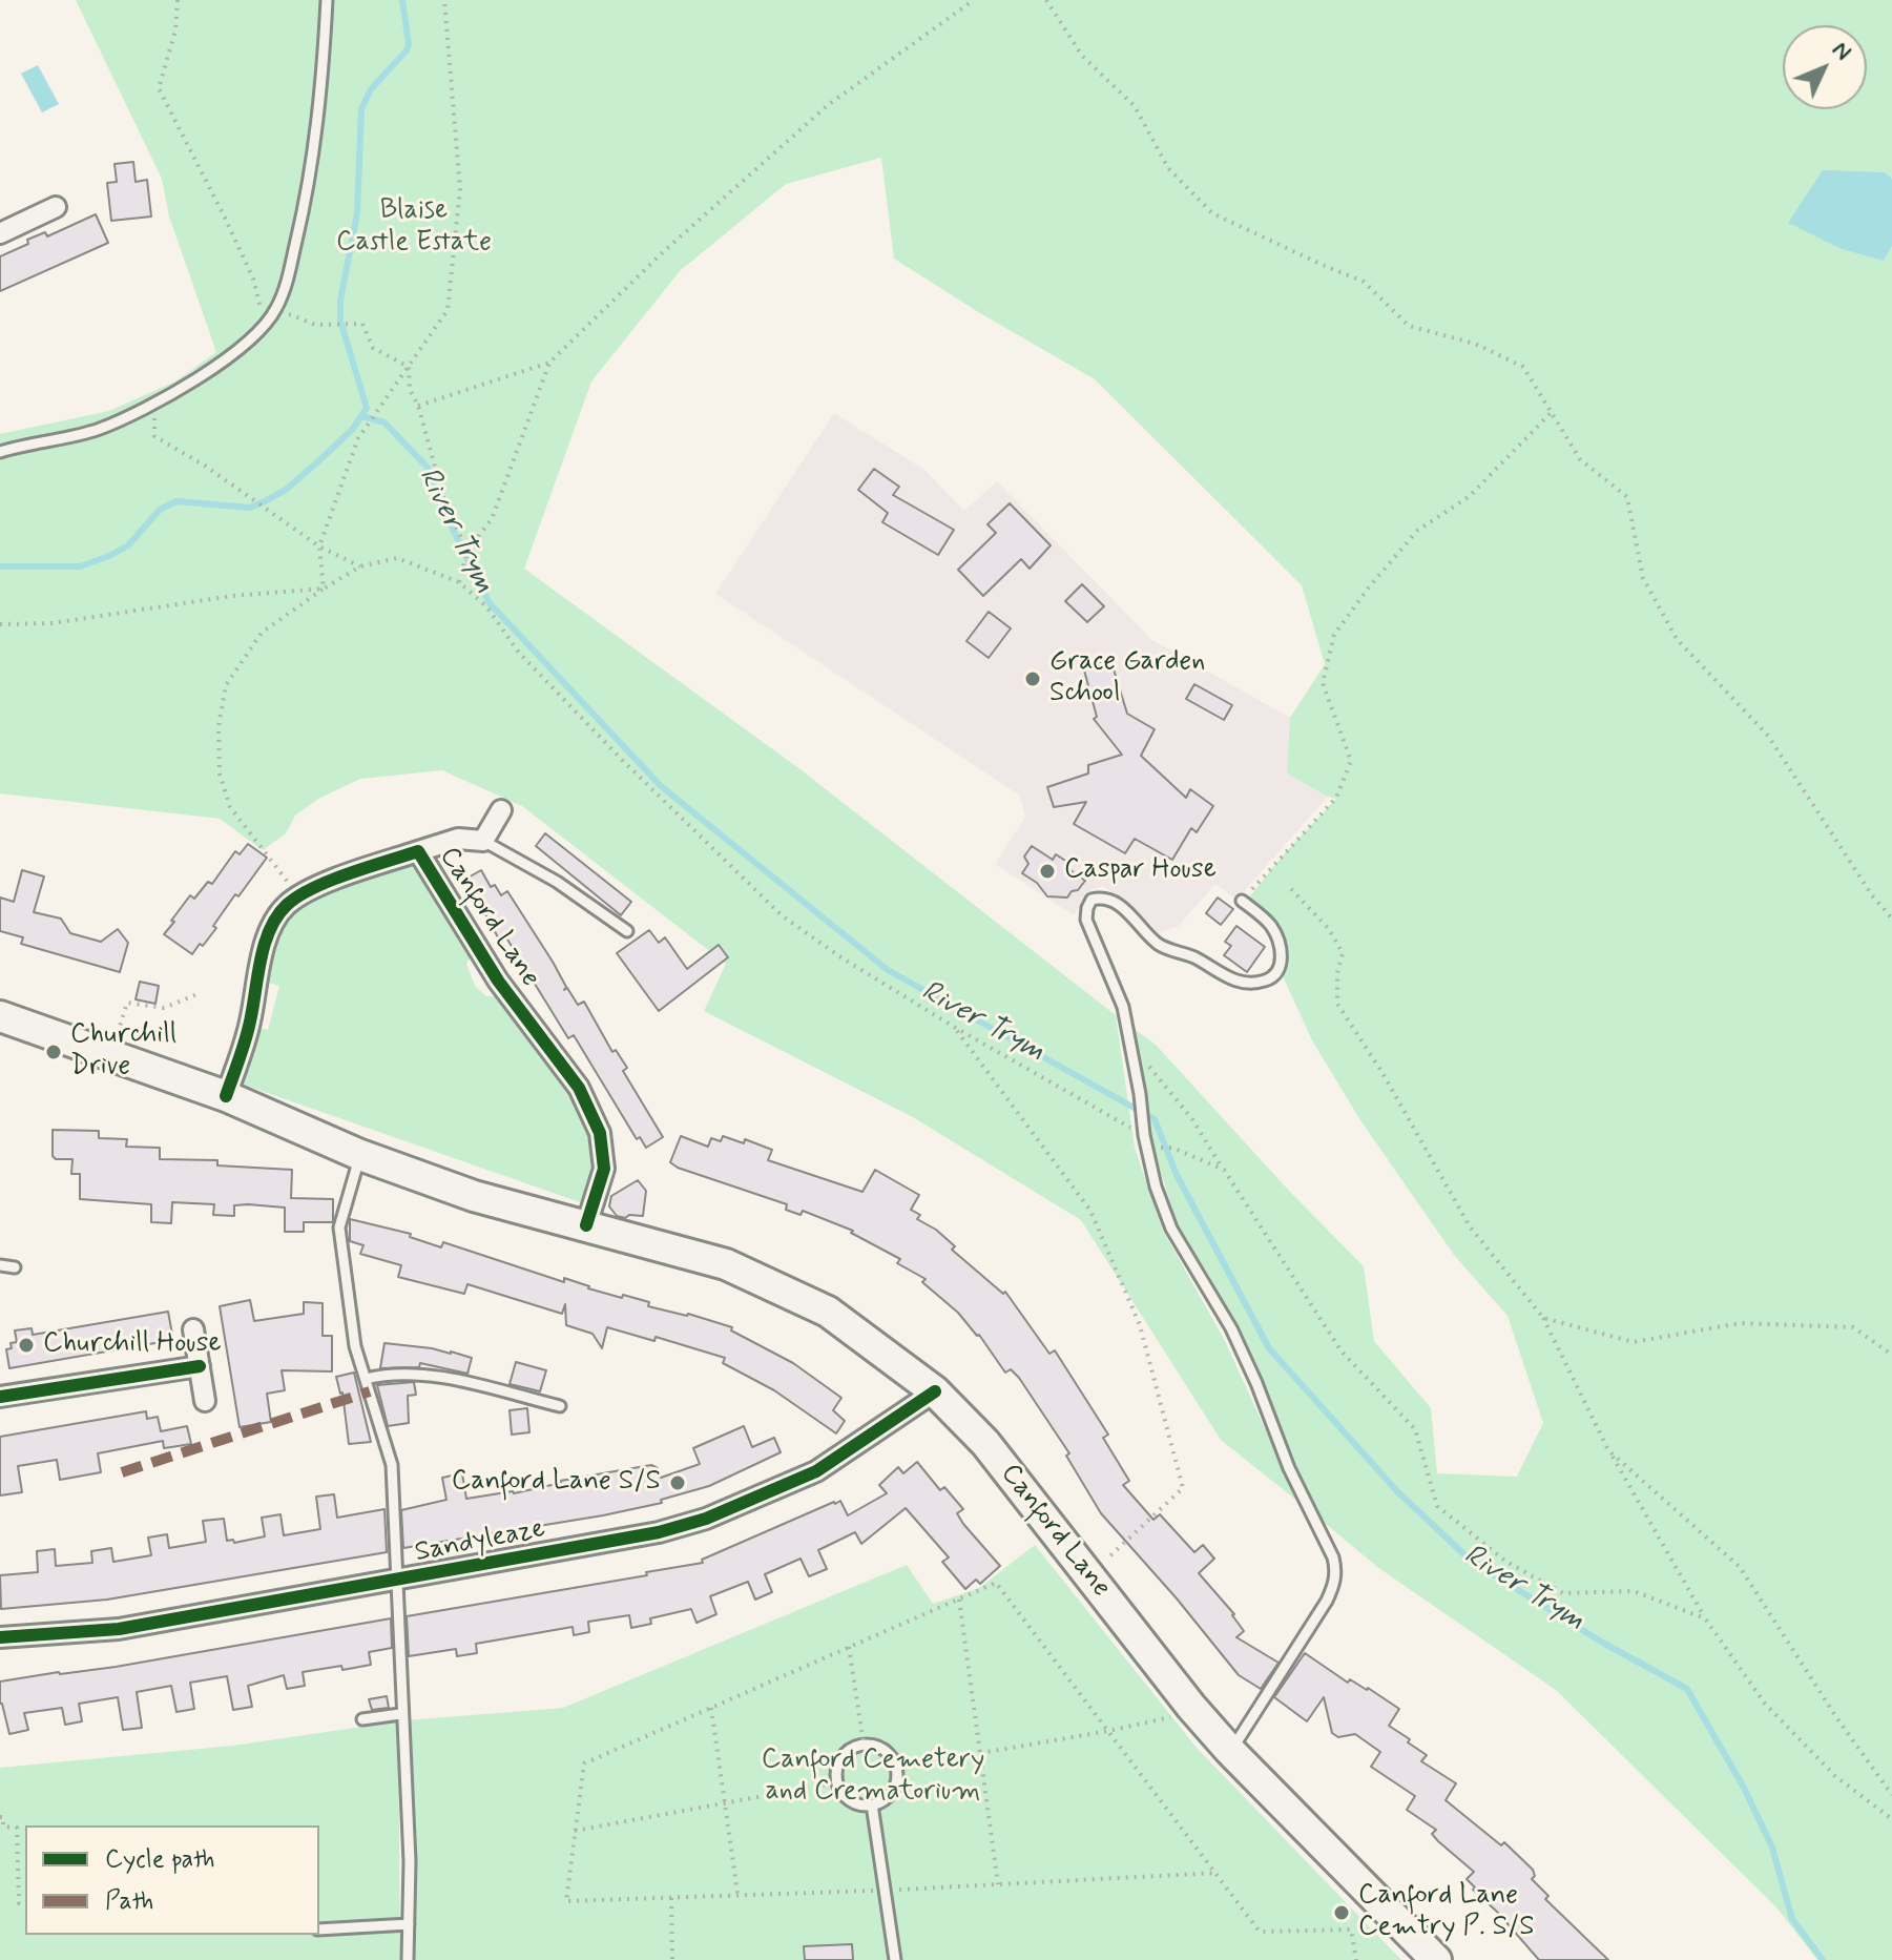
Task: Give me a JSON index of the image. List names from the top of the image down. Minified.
{"streets":{"main road":["Canford Lane"],"street":["Sandyleaze"]},"crossings":[["Canford Lane","Sandyleaze"]],"water":["River Trym"],"parks":["Blaise Castle Estate","Canford Cemetery and Crematorium"],"places":["Grace Garden School","Caspar House","Churchill Drive","Churchill House","Canford Lane S/S","Canford Lane Cemtry P. S/S"],"legend":["Cycle path","Path"],"north":"top right"}
